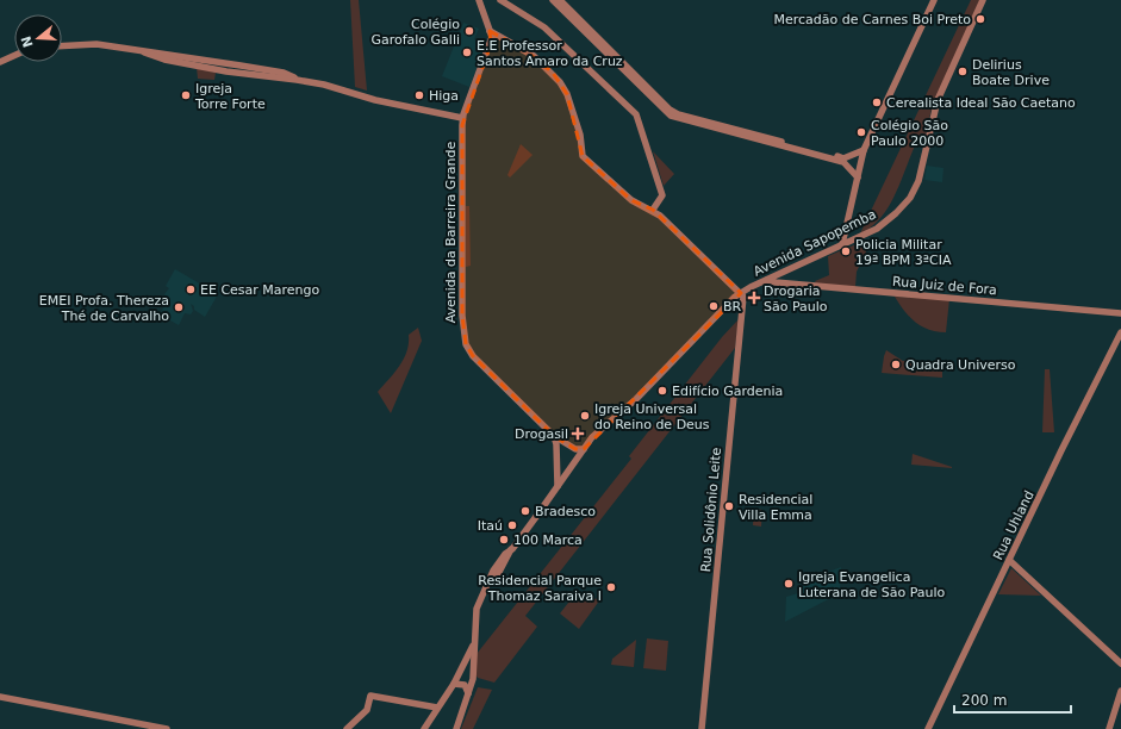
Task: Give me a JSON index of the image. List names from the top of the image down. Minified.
{"streets":{"main road":["Avenida da Barreira Grande","Avenida Sapopemba","Rua Juiz de Fora","Rua Solidônio Leite","Rua Uhland"]},"crossings":[["Avenida da Barreira Grande","Avenida Sapopemba"],["Avenida Sapopemba","Rua Juiz de Fora"],["Avenida Sapopemba","Rua Solidônio Leite"]],"places":{"other":["Mercadão de Carnes Boi Preto","Colégio Garofalo Galli","E.E Professor Santos Amaro da Cruz","Delirius Boate Drive","Igreja Torre Forte","Higa","Cerealista Ideal São Caetano","Colégio São Paulo 2000","Policia Militar 19ª BPM 3ªCIA","EE Cesar Marengo","BR","EMEI Profa. Thereza Thé de Carvalho","Quadra Universo","Edifício Gardenia","Igreja Universal do Reino de Deus","Residencial Villa Emma","Bradesco","Itaú","100 Marca","Igreja Evangelica Luterana de São Paulo","Residencial Parque Thomaz Saraiva I"],"health":["Drogaria São Paulo","Drogasil"]},"scale_bar":"200 m","north":"left"}
